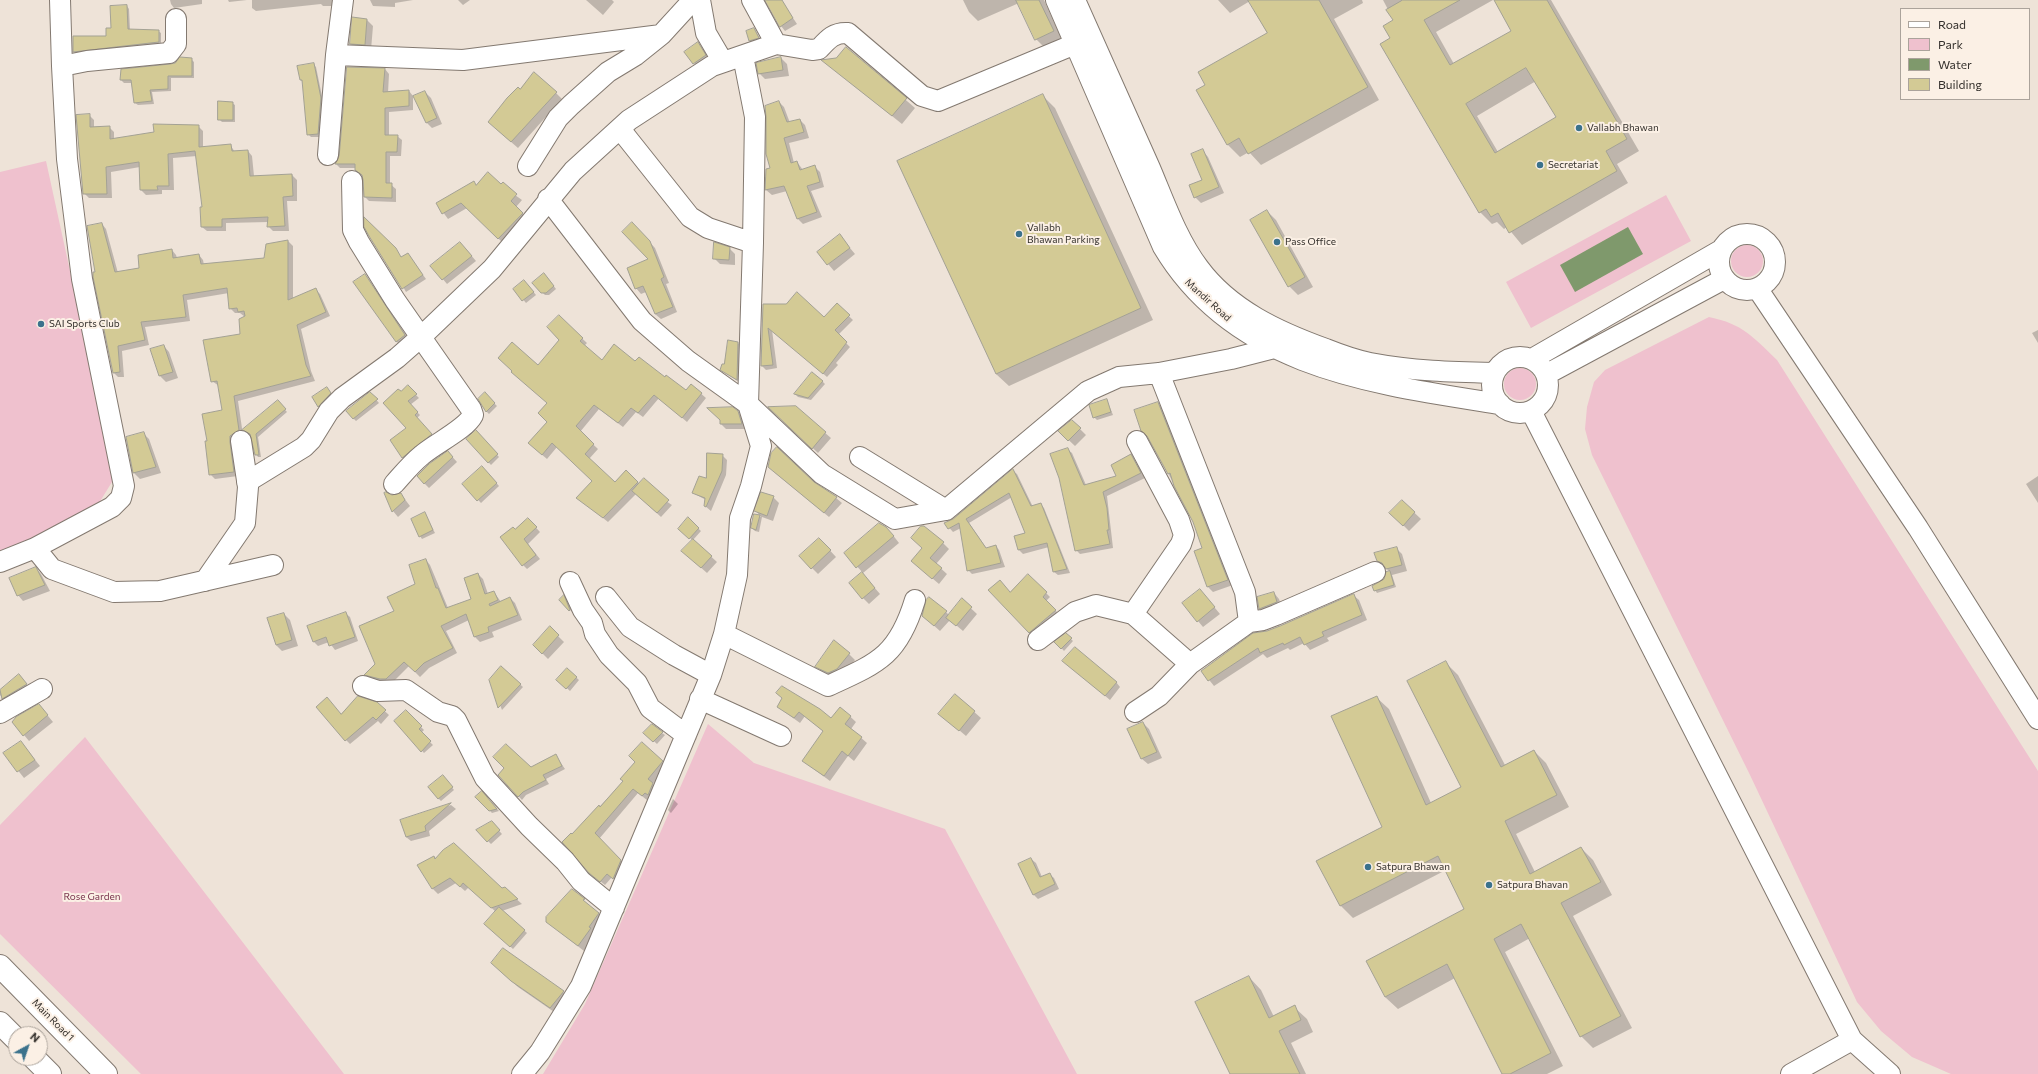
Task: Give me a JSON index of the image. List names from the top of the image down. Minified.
{"streets":{"main road":["Main Road 1"],"street":["Mandir Road"]},"parks":["Rose Garden"],"places":["Vallabh Bhawan","Secretariat","Vallabh Bhawan Parking","Pass Office","SAI Sports Club","Satpura Bhawan","Satpura Bhavan"],"legend":["Road","Park","Water","Building"],"north":"top right"}
